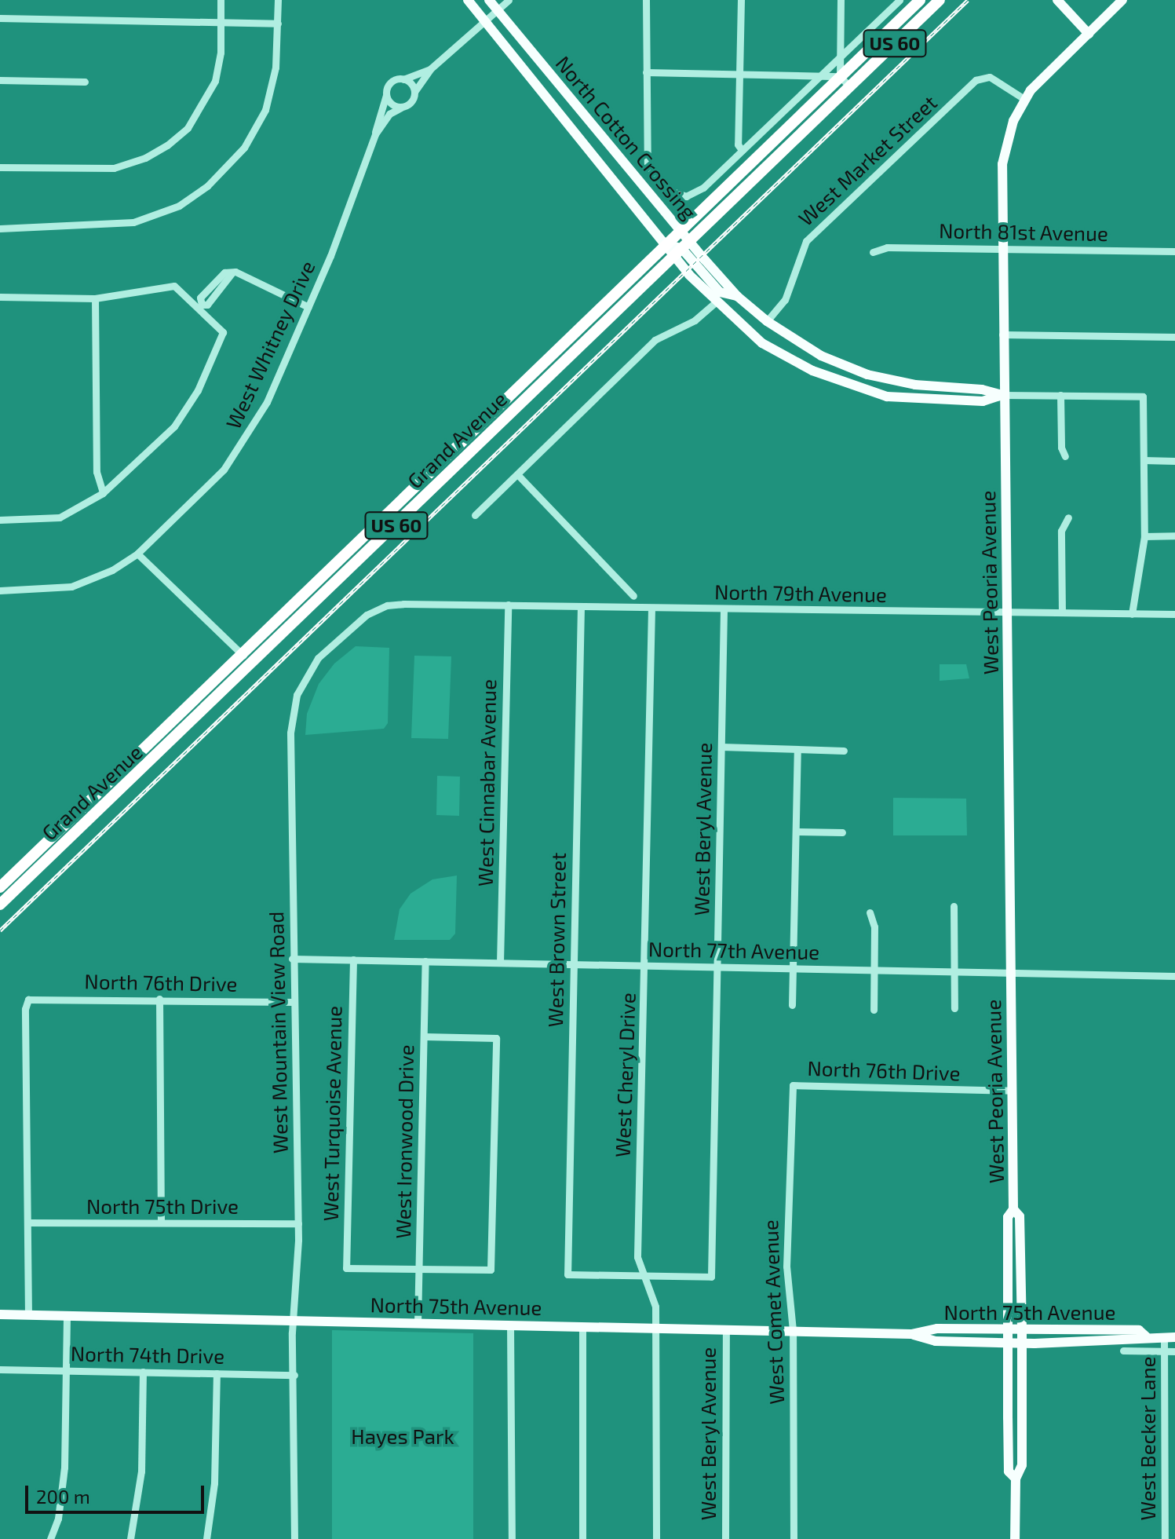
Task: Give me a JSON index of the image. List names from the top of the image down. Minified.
{"streets":{"highway":["US 60","Grand Avenue"],"main road":["North Cotton Crossing","West Peoria Avenue","North 75th Avenue"],"street":["West Market Street","North 81st Avenue","West Whitney Drive","North 79th Avenue","West Cinnabar Avenue","West Beryl Avenue","West Brown Street","North 77th Avenue","North 76th Drive","West Mountain View Road","West Cheryl Drive","West Turquoise Avenue","West Ironwood Drive","North 75th Drive","West Comet Avenue","North 74th Drive","West Becker Lane"]},"crossings":[["North Cotton Crossing","West Market Street"],["North Cotton Crossing","West Whitney Drive"],["North Cotton Crossing","Grand Avenue"],["North Cotton Crossing","West Peoria Avenue"],["West Market Street","West Peoria Avenue"],["North 81st Avenue","West Peoria Avenue"],["West Peoria Avenue","North 79th Avenue"],["West Peoria Avenue","North 77th Avenue"],["West Peoria Avenue","North 76th Drive"],["West Peoria Avenue","North 75th Avenue"],["North 79th Avenue","West Cinnabar Avenue"],["North 79th Avenue","West Beryl Avenue"],["North 79th Avenue","West Brown Street"],["North 79th Avenue","West Mountain View Road"],["North 79th Avenue","West Cheryl Drive"],["West Cinnabar Avenue","North 77th Avenue"],["West Beryl Avenue","West Brown Street"],["West Beryl Avenue","North 77th Avenue"],["West Beryl Avenue","West Cheryl Drive"],["West Beryl Avenue","North 75th Avenue"],["West Brown Street","North 77th Avenue"],["West Brown Street","West Cheryl Drive"],["North 77th Avenue","West Mountain View Road"],["North 77th Avenue","West Cheryl Drive"],["North 77th Avenue","West Turquoise Avenue"],["North 77th Avenue","West Ironwood Drive"],["North 76th Drive","West Mountain View Road"],["North 76th Drive","North 75th Drive"],["North 76th Drive","West Comet Avenue"],["West Mountain View Road","North 75th Drive"],["West Mountain View Road","North 75th Avenue"],["West Mountain View Road","North 74th Drive"],["West Cheryl Drive","North 75th Avenue"],["West Turquoise Avenue","West Ironwood Drive"],["West Ironwood Drive","North 75th Avenue"],["North 75th Avenue","West Comet Avenue"],["North 75th Avenue","West Becker Lane"]],"parks":["Hayes Park"],"scale_bar":"200 m"}
